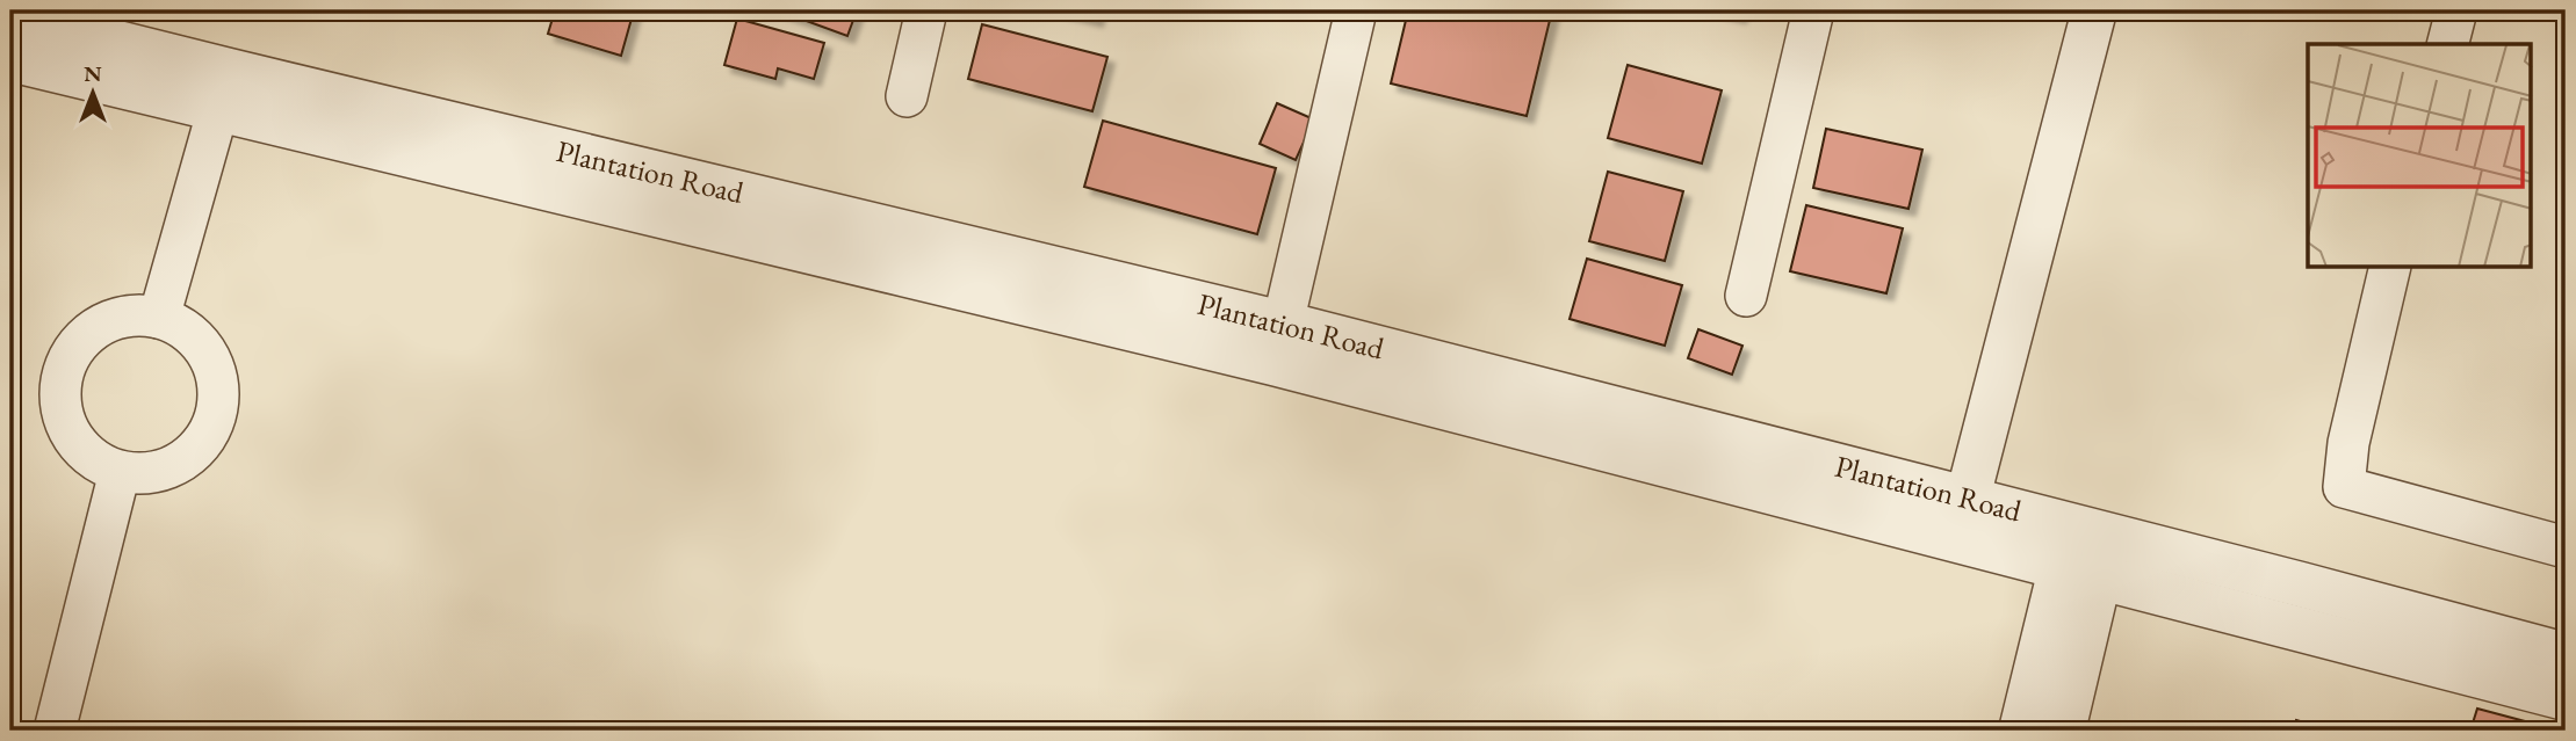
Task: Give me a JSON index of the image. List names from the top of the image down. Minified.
{"streets":{"street":["Plantation Road"]},"north":"top"}
